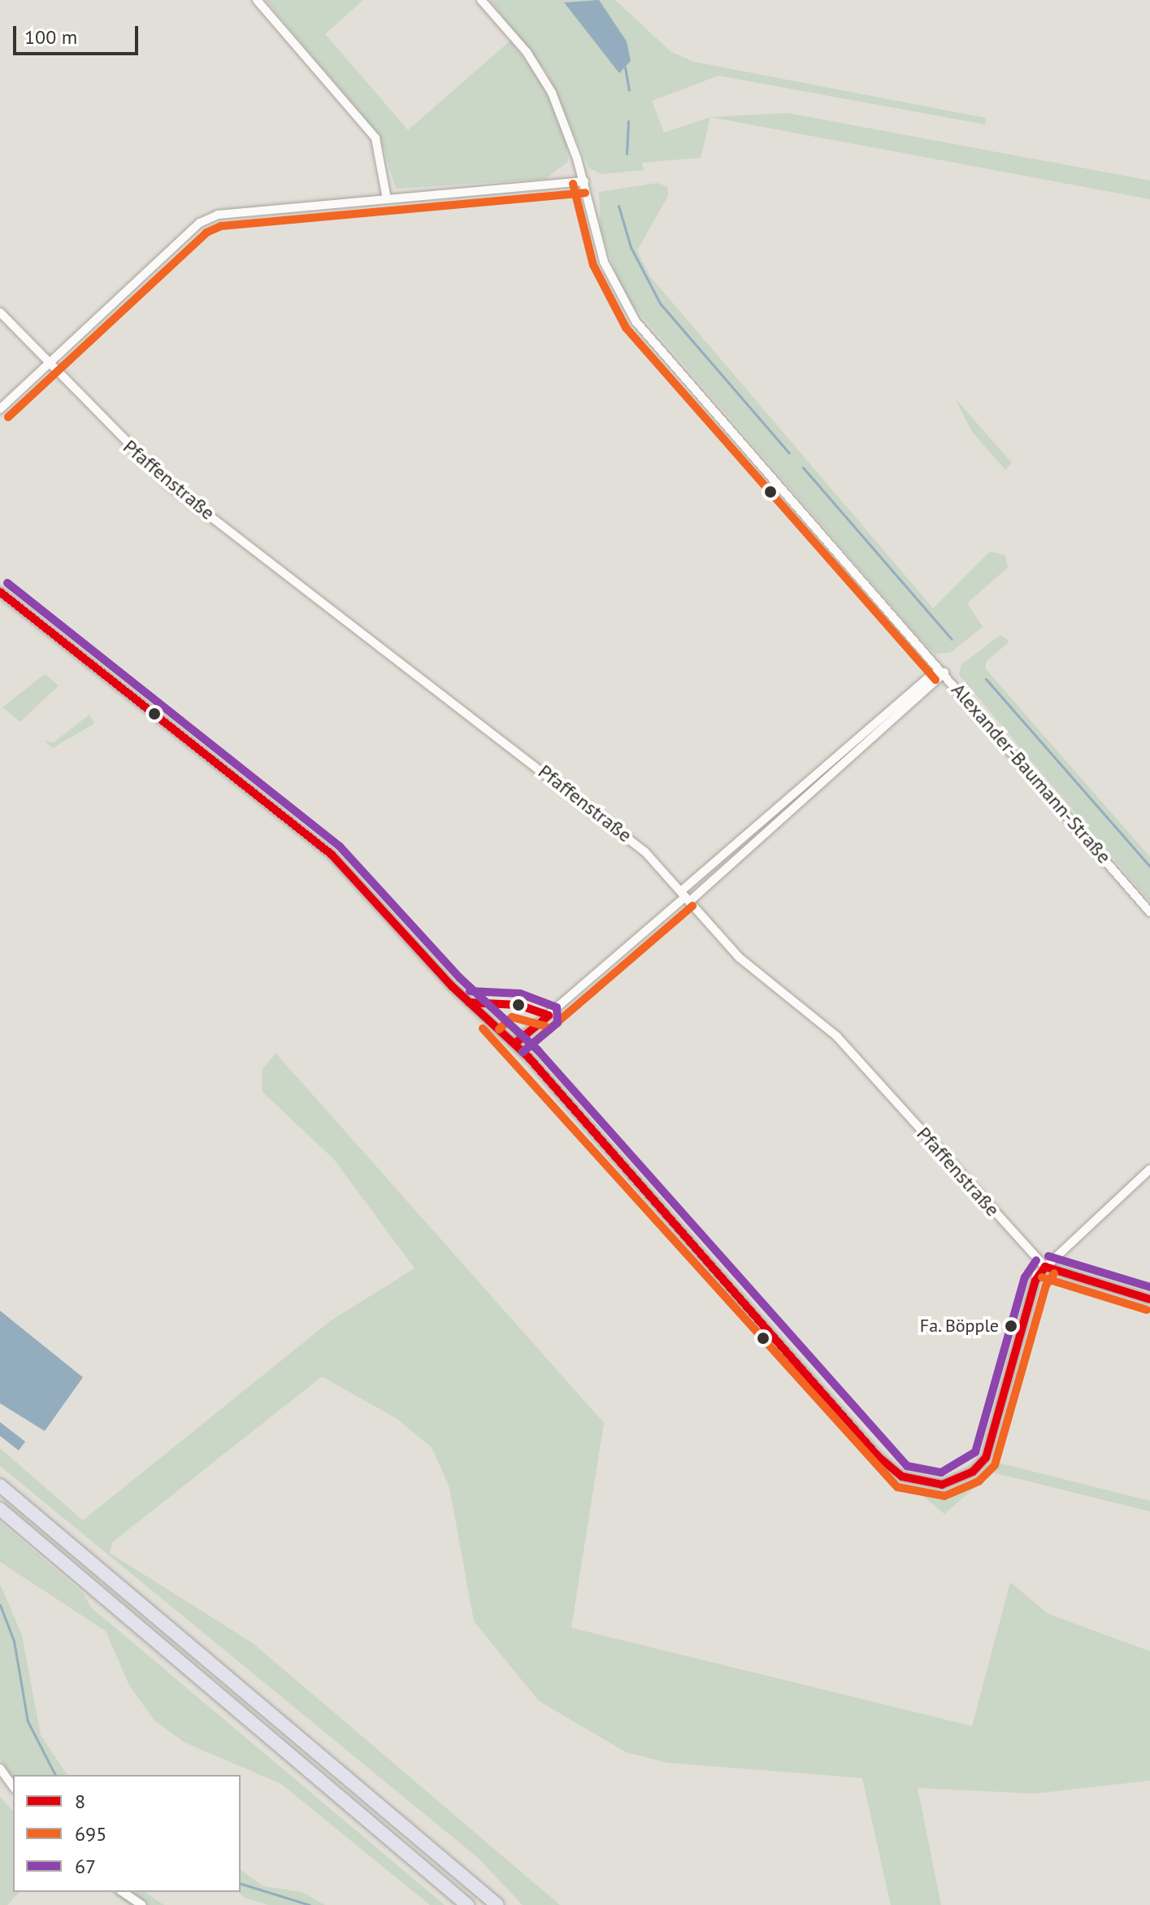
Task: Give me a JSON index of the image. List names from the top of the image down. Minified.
{"streets":{"street":["Pfaffenstraße","Alexander-Baumann-Straße"]},"places":["Fa. Böpple"],"lines":["transit line 695","transit line 67","transit line 8"],"legend":["8","695","67"],"scale_bar":"100 m"}
